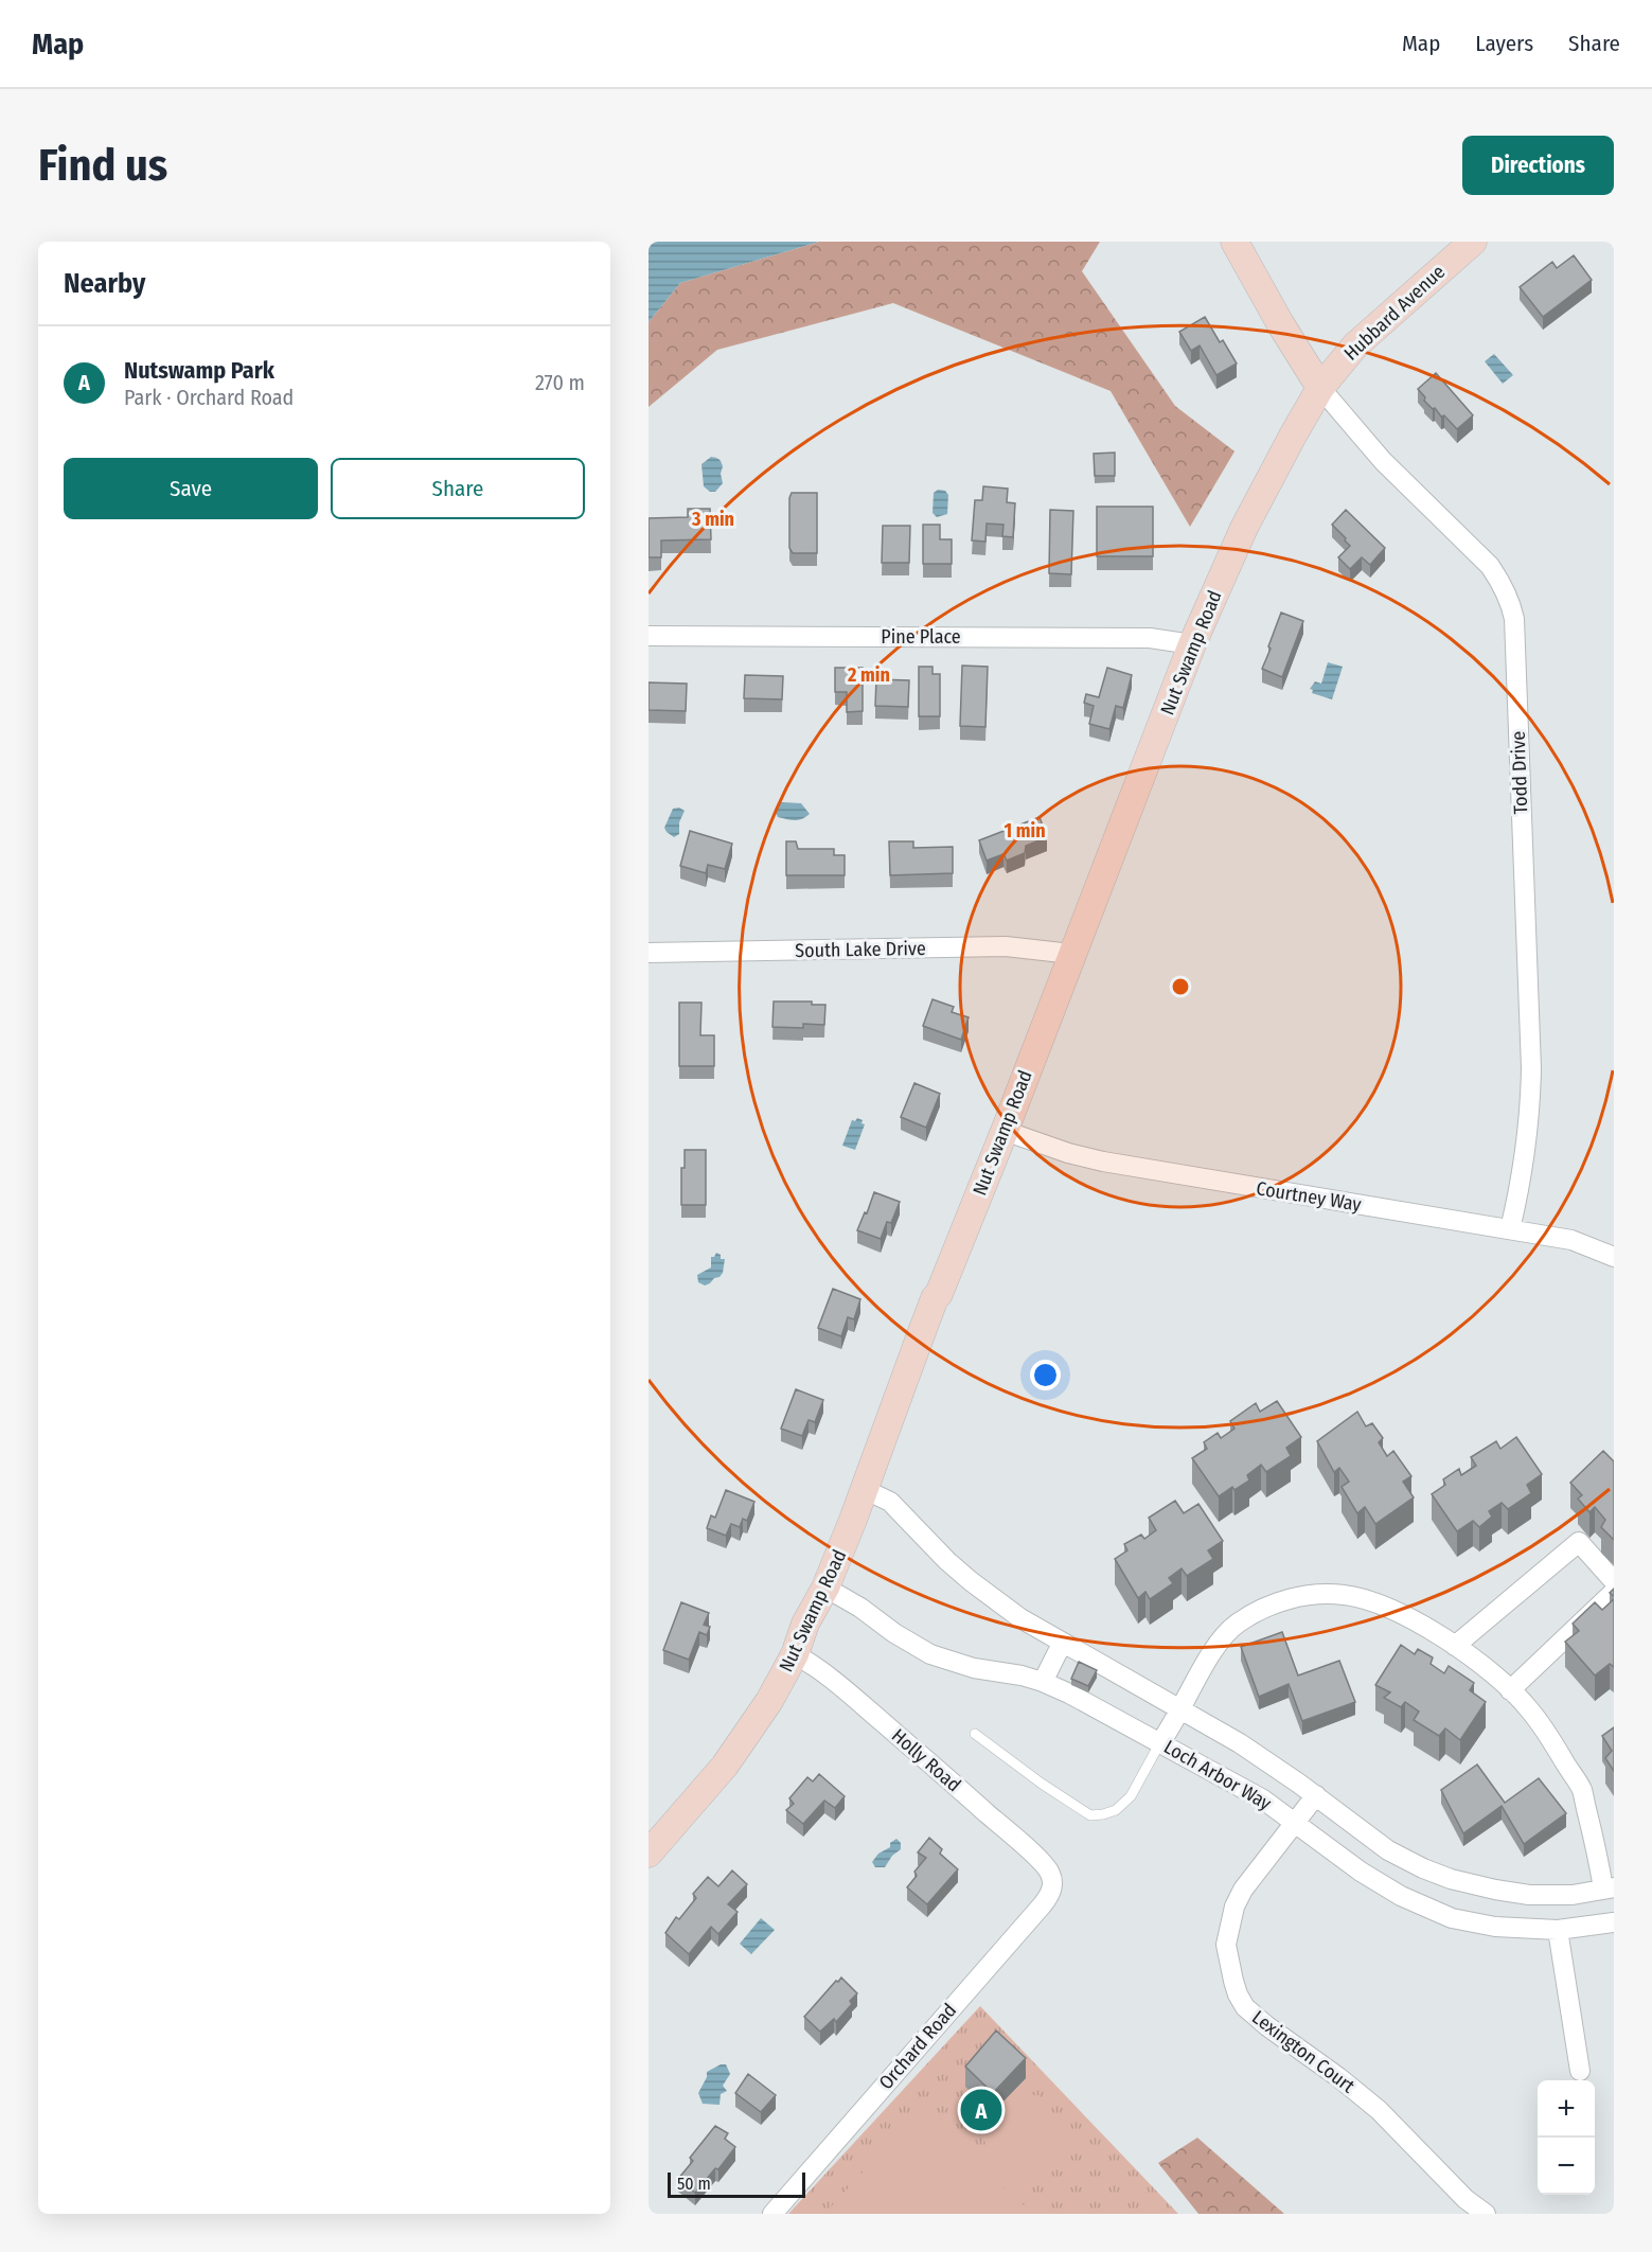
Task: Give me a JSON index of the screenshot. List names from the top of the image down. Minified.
{"streets":{"main road":["Hubbard Avenue","Nut Swamp Road"],"street":["Pine Place","Todd Drive","South Lake Drive","Courtney Way","Holly Road","Loch Arbor Way","Orchard Road","Lexington Court"]},"crossings":[["Hubbard Avenue","Nut Swamp Road"],["Hubbard Avenue","Todd Drive"],["Pine Place","Nut Swamp Road"],["Nut Swamp Road","Todd Drive"],["Nut Swamp Road","South Lake Drive"],["Nut Swamp Road","Courtney Way"],["Nut Swamp Road","Holly Road"],["Nut Swamp Road","Loch Arbor Way"],["Todd Drive","Courtney Way"],["Holly Road","Orchard Road"],["Loch Arbor Way","Lexington Court"]],"scale_bar":"50 m","page":{"header":"Map","nav":["Map","Layers","Share"],"buttons":["Directions",["Save","Share"]],"title":"Find us","heading":"Nearby","list":[{"mark":"A","name":"Nutswamp Park","note":"Park · Orchard Road","value":"270 m"}],"map_buttons":["+","−"],"pins":"A","scale":"50 m"},"rings":["3 min","2 min","1 min"]}
